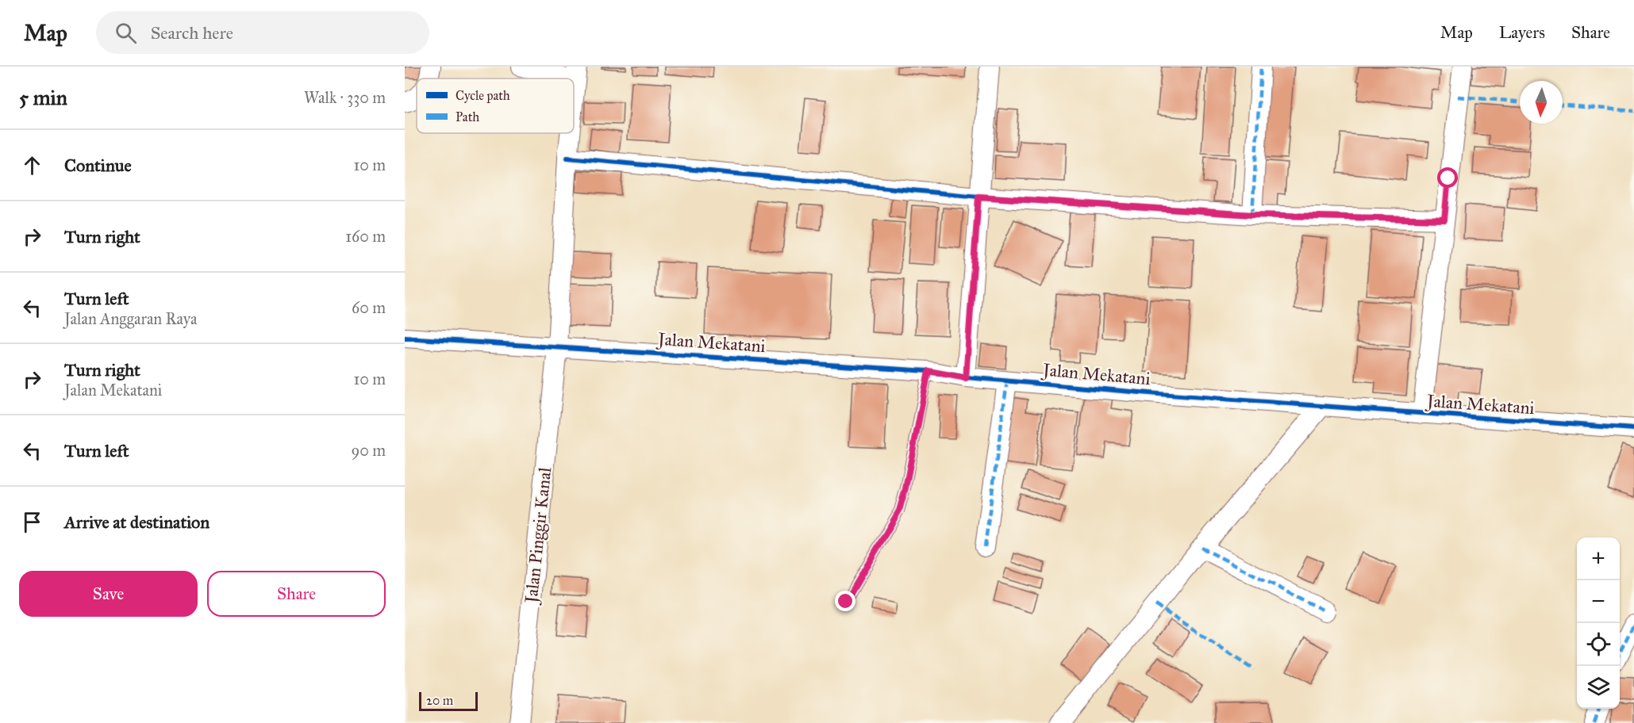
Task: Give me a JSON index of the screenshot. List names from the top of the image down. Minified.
{"streets":{"street":["Jalan Mekatani","Jalan Pinggir Kanal"]},"crossings":[["Jalan Mekatani","Jalan Pinggir Kanal"]],"legend":["Cycle path","Path"],"scale_bar":"20 m","north":"bottom","page":{"header":"Map","search":"Search here","nav":["Map","Layers","Share"],"heading":["5 min","Walk · 330 m"],"list":[["Continue","10 m"],["Turn right","160 m"],["Turn left","Jalan Anggaran Raya","60 m"],["Turn right","Jalan Mekatani","10 m"],["Turn left","90 m"],"Arrive at destination"],"map_buttons":["+","−"],"buttons":["Save","Share"],"scale":"20 m"}}
